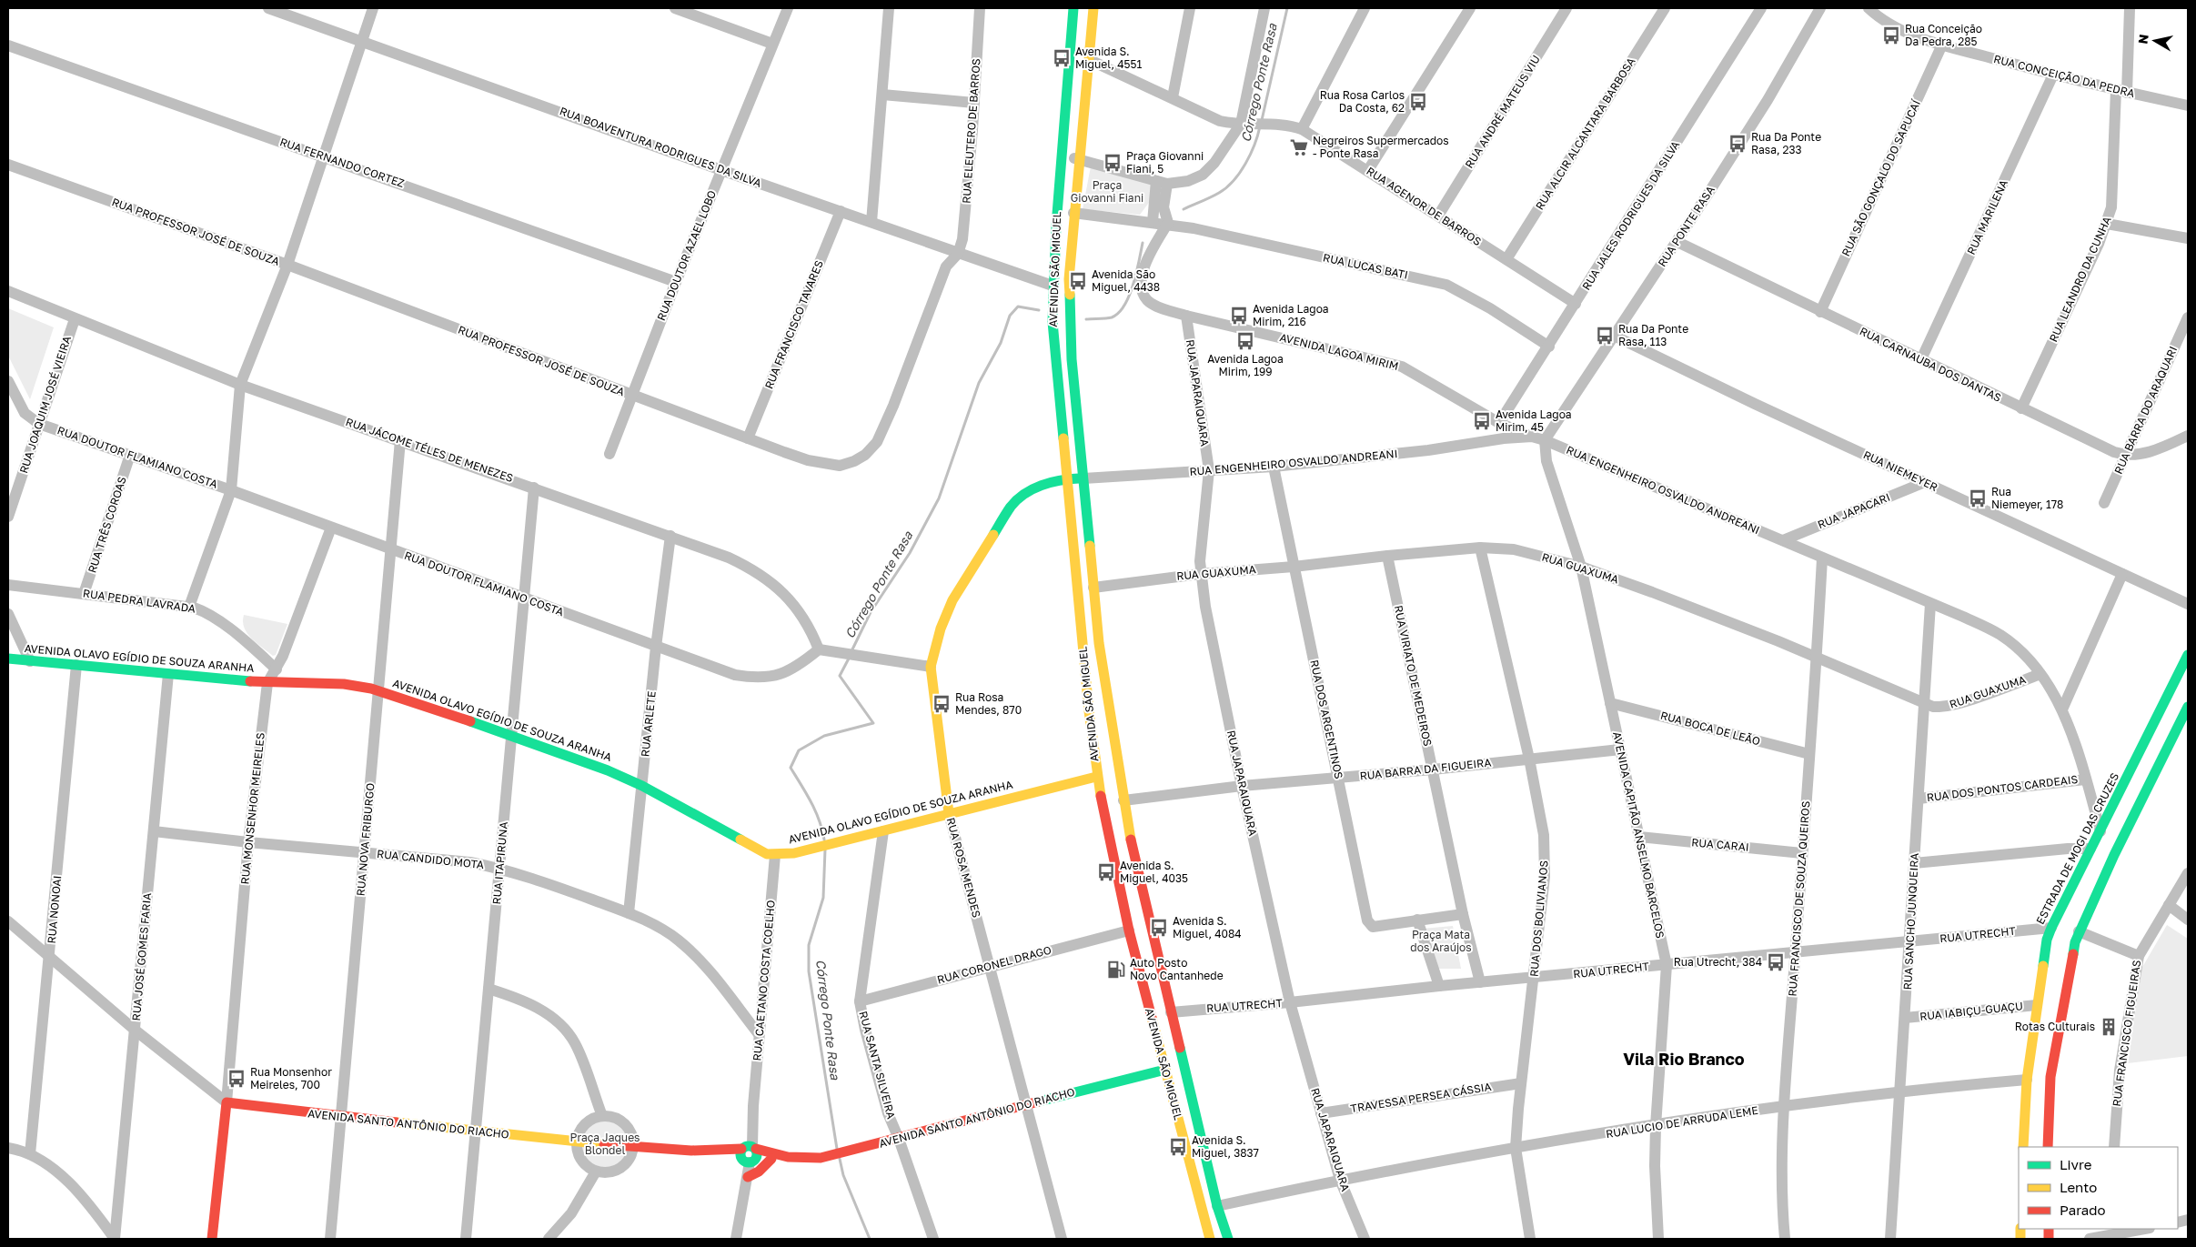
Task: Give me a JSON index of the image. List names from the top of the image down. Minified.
{"streets":{"main road":["AVENIDA SÃO MIGUEL","AVENIDA OLAVO EGÍDIO DE SOUZA ARANHA","ESTRADA DE MOGI DAS CRUZES","RUA ROSA MENDES","AVENIDA SANTO ANTÔNIO DO RIACHO"],"street":["RUA CONCEIÇÃO DA PEDRA","RUA ANDRÉ MATEUS VIU","RUA ELEUTERO DE BARROS","RUA ALCIR ALCANTARA BARBOSA","RUA BOAVENTURA RODRIGUES DA SILVA","RUA FERNANDO CORTEZ","RUA SÃO GONÇALO DO SAPUCAÍ","RUA AGENOR DE BARROS","RUA JALES RODRIGUES DA SILVA","RUA MARILENA","RUA PONTE RASA","RUA PROFESSOR JOSÉ DE SOUZA","RUA DOUTOR AZAEL LOBO","RUA LUCAS BATI","RUA LEANDRO DA CUNHA","RUA FRANCISCO TAVARES","AVENIDA LAGOA MIRIM","RUA CARNAUBA DOS DANTAS","RUA JAPARAIQUARA","RUA JOAQUIM JOSÉ VIEIRA","RUA BARRA DO ARAQUARI","RUA JÁCOME TÉLES DE MENEZES","RUA DOUTOR FLAMIANO COSTA","RUA ENGENHEIRO OSVALDO ANDREANI","RUA NIEMEYER","RUA JAPACARI","RUA TRÊS COROAS","RUA GUAXUMA","RUA PEDRA LAVRADA","RUA VIRIATO DE MEDEIROS","RUA DOS ARGENTINOS","RUA ARLETE","RUA BOCA DE LEÃO","RUA BARRA DA FIGUEIRA","RUA DOS PONTOS CARDEAIS","RUA MONSENHOR MEIRELES","AVENIDA CAPITÃO ANSELMO BARCELOS","RUA NOVA FRIBURGO","RUA CARAI","RUA CANDIDO MOTA","RUA ITAPIRUNA","RUA FRANCISCO DE SOUZA QUEIROS","RUA NONOAI","RUA DOS BOLIVIANOS","RUA SANCHO JUNQUEIRA","RUA UTRECHT","RUA JOSÉ GOMES FARIA","RUA CORONEL DRAGO","RUA CAETANO COSTA COELHO","RUA IABIÇU-GUAÇU","RUA FRANCISCO FIGUEIRAS","RUA SANTA SILVEIRA","TRAVESSA PERSEA CÁSSIA","RUA LUCIO DE ARRUDA LEME"]},"crossings":[["RUA CONCEIÇÃO DA PEDRA","RUA SÃO GONÇALO DO SAPUCAÍ"],["RUA CONCEIÇÃO DA PEDRA","RUA MARILENA"],["RUA CONCEIÇÃO DA PEDRA","RUA LEANDRO DA CUNHA"],["RUA ANDRÉ MATEUS VIU","RUA AGENOR DE BARROS"],["RUA ELEUTERO DE BARROS","RUA BOAVENTURA RODRIGUES DA SILVA"],["RUA ELEUTERO DE BARROS","RUA PROFESSOR JOSÉ DE SOUZA"],["RUA ALCIR ALCANTARA BARBOSA","RUA AGENOR DE BARROS"],["RUA BOAVENTURA RODRIGUES DA SILVA","RUA PROFESSOR JOSÉ DE SOUZA"],["RUA BOAVENTURA RODRIGUES DA SILVA","RUA DOUTOR AZAEL LOBO"],["RUA BOAVENTURA RODRIGUES DA SILVA","AVENIDA SÃO MIGUEL"],["RUA BOAVENTURA RODRIGUES DA SILVA","RUA FRANCISCO TAVARES"],["RUA FERNANDO CORTEZ","RUA DOUTOR AZAEL LOBO"],["RUA SÃO GONÇALO DO SAPUCAÍ","RUA CARNAUBA DOS DANTAS"],["RUA AGENOR DE BARROS","RUA JALES RODRIGUES DA SILVA"],["RUA AGENOR DE BARROS","AVENIDA SÃO MIGUEL"],["RUA JALES RODRIGUES DA SILVA","RUA LUCAS BATI"],["RUA JALES RODRIGUES DA SILVA","AVENIDA LAGOA MIRIM"],["RUA MARILENA","RUA CARNAUBA DOS DANTAS"],["RUA PONTE RASA","RUA CARNAUBA DOS DANTAS"],["RUA PONTE RASA","RUA ENGENHEIRO OSVALDO ANDREANI"],["RUA PONTE RASA","RUA NIEMEYER"],["RUA PONTE RASA","AVENIDA CAPITÃO ANSELMO BARCELOS"],["RUA PROFESSOR JOSÉ DE SOUZA","RUA DOUTOR AZAEL LOBO"],["RUA PROFESSOR JOSÉ DE SOUZA","RUA FRANCISCO TAVARES"],["RUA LUCAS BATI","AVENIDA LAGOA MIRIM"],["AVENIDA SÃO MIGUEL","RUA ENGENHEIRO OSVALDO ANDREANI"],["AVENIDA SÃO MIGUEL","RUA GUAXUMA"],["AVENIDA SÃO MIGUEL","AVENIDA OLAVO EGÍDIO DE SOUZA ARANHA"],["AVENIDA SÃO MIGUEL","RUA BARRA DA FIGUEIRA"],["AVENIDA SÃO MIGUEL","RUA ROSA MENDES"],["AVENIDA SÃO MIGUEL","RUA UTRECHT"],["AVENIDA SÃO MIGUEL","RUA CORONEL DRAGO"],["AVENIDA SÃO MIGUEL","AVENIDA SANTO ANTÔNIO DO RIACHO"],["AVENIDA SÃO MIGUEL","RUA LUCIO DE ARRUDA LEME"],["RUA LEANDRO DA CUNHA","RUA CARNAUBA DOS DANTAS"],["AVENIDA LAGOA MIRIM","RUA JAPARAIQUARA"],["AVENIDA LAGOA MIRIM","RUA ENGENHEIRO OSVALDO ANDREANI"],["RUA CARNAUBA DOS DANTAS","RUA BARRA DO ARAQUARI"],["RUA JAPARAIQUARA","RUA ENGENHEIRO OSVALDO ANDREANI"],["RUA JAPARAIQUARA","RUA GUAXUMA"],["RUA JAPARAIQUARA","RUA BARRA DA FIGUEIRA"],["RUA JAPARAIQUARA","RUA UTRECHT"],["RUA JAPARAIQUARA","TRAVESSA PERSEA CÁSSIA"],["RUA JAPARAIQUARA","RUA LUCIO DE ARRUDA LEME"],["RUA JOAQUIM JOSÉ VIEIRA","RUA JÁCOME TÉLES DE MENEZES"],["RUA JOAQUIM JOSÉ VIEIRA","RUA DOUTOR FLAMIANO COSTA"],["RUA JÁCOME TÉLES DE MENEZES","RUA DOUTOR FLAMIANO COSTA"],["RUA JÁCOME TÉLES DE MENEZES","RUA ARLETE"],["RUA JÁCOME TÉLES DE MENEZES","RUA NOVA FRIBURGO"],["RUA JÁCOME TÉLES DE MENEZES","RUA ITAPIRUNA"],["RUA DOUTOR FLAMIANO COSTA","RUA TRÊS COROAS"],["RUA DOUTOR FLAMIANO COSTA","RUA ARLETE"],["RUA DOUTOR FLAMIANO COSTA","RUA MONSENHOR MEIRELES"],["RUA DOUTOR FLAMIANO COSTA","RUA NOVA FRIBURGO"],["RUA DOUTOR FLAMIANO COSTA","RUA ITAPIRUNA"],["RUA ENGENHEIRO OSVALDO ANDREANI","RUA JAPACARI"],["RUA ENGENHEIRO OSVALDO ANDREANI","RUA GUAXUMA"],["RUA ENGENHEIRO OSVALDO ANDREANI","RUA DOS ARGENTINOS"],["RUA ENGENHEIRO OSVALDO ANDREANI","RUA DOS PONTOS CARDEAIS"],["RUA ENGENHEIRO OSVALDO ANDREANI","AVENIDA CAPITÃO ANSELMO BARCELOS"],["RUA ENGENHEIRO OSVALDO ANDREANI","ESTRADA DE MOGI DAS CRUZES"],["RUA ENGENHEIRO OSVALDO ANDREANI","RUA ROSA MENDES"],["RUA ENGENHEIRO OSVALDO ANDREANI","RUA FRANCISCO DE SOUZA QUEIROS"],["RUA ENGENHEIRO OSVALDO ANDREANI","RUA SANCHO JUNQUEIRA"],["RUA NIEMEYER","RUA JAPACARI"],["RUA TRÊS COROAS","RUA PEDRA LAVRADA"],["RUA GUAXUMA","RUA VIRIATO DE MEDEIROS"],["RUA GUAXUMA","RUA DOS ARGENTINOS"],["RUA GUAXUMA","AVENIDA CAPITÃO ANSELMO BARCELOS"],["RUA GUAXUMA","RUA FRANCISCO DE SOUZA QUEIROS"],["RUA GUAXUMA","RUA DOS BOLIVIANOS"],["RUA GUAXUMA","RUA SANCHO JUNQUEIRA"],["RUA PEDRA LAVRADA","RUA MONSENHOR MEIRELES"],["AVENIDA OLAVO EGÍDIO DE SOUZA ARANHA","RUA ARLETE"],["AVENIDA OLAVO EGÍDIO DE SOUZA ARANHA","RUA MONSENHOR MEIRELES"],["AVENIDA OLAVO EGÍDIO DE SOUZA ARANHA","RUA NOVA FRIBURGO"],["AVENIDA OLAVO EGÍDIO DE SOUZA ARANHA","RUA ITAPIRUNA"],["AVENIDA OLAVO EGÍDIO DE SOUZA ARANHA","RUA ROSA MENDES"],["AVENIDA OLAVO EGÍDIO DE SOUZA ARANHA","RUA NONOAI"],["AVENIDA OLAVO EGÍDIO DE SOUZA ARANHA","RUA JOSÉ GOMES FARIA"],["AVENIDA OLAVO EGÍDIO DE SOUZA ARANHA","RUA CAETANO COSTA COELHO"],["AVENIDA OLAVO EGÍDIO DE SOUZA ARANHA","RUA SANTA SILVEIRA"],["RUA VIRIATO DE MEDEIROS","RUA BARRA DA FIGUEIRA"],["RUA VIRIATO DE MEDEIROS","RUA UTRECHT"],["RUA DOS ARGENTINOS","RUA BARRA DA FIGUEIRA"],["RUA ARLETE","RUA CANDIDO MOTA"],["RUA BOCA DE LEÃO","AVENIDA CAPITÃO ANSELMO BARCELOS"],["RUA BOCA DE LEÃO","RUA FRANCISCO DE SOUZA QUEIROS"],["RUA BARRA DA FIGUEIRA","AVENIDA CAPITÃO ANSELMO BARCELOS"],["RUA BARRA DA FIGUEIRA","RUA DOS BOLIVIANOS"],["RUA DOS PONTOS CARDEAIS","RUA SANCHO JUNQUEIRA"],["RUA MONSENHOR MEIRELES","RUA CANDIDO MOTA"],["RUA MONSENHOR MEIRELES","AVENIDA SANTO ANTÔNIO DO RIACHO"],["AVENIDA CAPITÃO ANSELMO BARCELOS","RUA CARAI"],["AVENIDA CAPITÃO ANSELMO BARCELOS","RUA UTRECHT"],["AVENIDA CAPITÃO ANSELMO BARCELOS","RUA LUCIO DE ARRUDA LEME"],["RUA NOVA FRIBURGO","RUA CANDIDO MOTA"],["RUA NOVA FRIBURGO","AVENIDA SANTO ANTÔNIO DO RIACHO"],["RUA CARAI","RUA FRANCISCO DE SOUZA QUEIROS"],["ESTRADA DE MOGI DAS CRUZES","RUA UTRECHT"],["ESTRADA DE MOGI DAS CRUZES","RUA IABIÇU-GUAÇU"],["ESTRADA DE MOGI DAS CRUZES","RUA LUCIO DE ARRUDA LEME"],["RUA CANDIDO MOTA","RUA ITAPIRUNA"],["RUA CANDIDO MOTA","RUA JOSÉ GOMES FARIA"],["RUA CANDIDO MOTA","RUA CAETANO COSTA COELHO"],["RUA ITAPIRUNA","AVENIDA SANTO ANTÔNIO DO RIACHO"],["RUA ROSA MENDES","RUA CORONEL DRAGO"],["RUA ROSA MENDES","AVENIDA SANTO ANTÔNIO DO RIACHO"],["RUA FRANCISCO DE SOUZA QUEIROS","RUA UTRECHT"],["RUA FRANCISCO DE SOUZA QUEIROS","RUA LUCIO DE ARRUDA LEME"],["RUA DOS BOLIVIANOS","RUA UTRECHT"],["RUA DOS BOLIVIANOS","TRAVESSA PERSEA CÁSSIA"],["RUA DOS BOLIVIANOS","RUA LUCIO DE ARRUDA LEME"],["RUA SANCHO JUNQUEIRA","RUA UTRECHT"],["RUA SANCHO JUNQUEIRA","RUA IABIÇU-GUAÇU"],["RUA SANCHO JUNQUEIRA","RUA LUCIO DE ARRUDA LEME"],["RUA CORONEL DRAGO","RUA SANTA SILVEIRA"],["RUA CAETANO COSTA COELHO","AVENIDA SANTO ANTÔNIO DO RIACHO"],["RUA SANTA SILVEIRA","AVENIDA SANTO ANTÔNIO DO RIACHO"]],"districts":["Vila Rio Branco"],"water":["Córrego Ponte Rasa"],"parks":["Praça Giovanni Fiani","Praça Mata dos Araújos","Praça Jaques Blondel"],"places":{"bus stop":["Rua Conceição Da Pedra, 285","Avenida S. Miguel, 4551","Rua Rosa Carlos Da Costa, 62","Rua Da Ponte Rasa, 233","Praça Giovanni Fiani, 5","Avenida São Miguel, 4438","Avenida Lagoa Mirim, 216","Rua Da Ponte Rasa, 113","Avenida Lagoa Mirim, 199","Avenida Lagoa Mirim, 45","Rua Niemeyer, 178","Rua Rosa Mendes, 870","Avenida S. Miguel, 4035","Avenida S. Miguel, 4084","Rua Utrecht, 384","Rua Monsenhor Meireles, 700","Avenida S. Miguel, 3837"],"supermarket":["Negreiros Supermercados - Ponte Rasa"],"fuel station":["Auto Posto Novo Cantanhede"],"building":["Rotas Culturais"]},"legend":["Livre","Lento","Parado"],"north":"left"}
